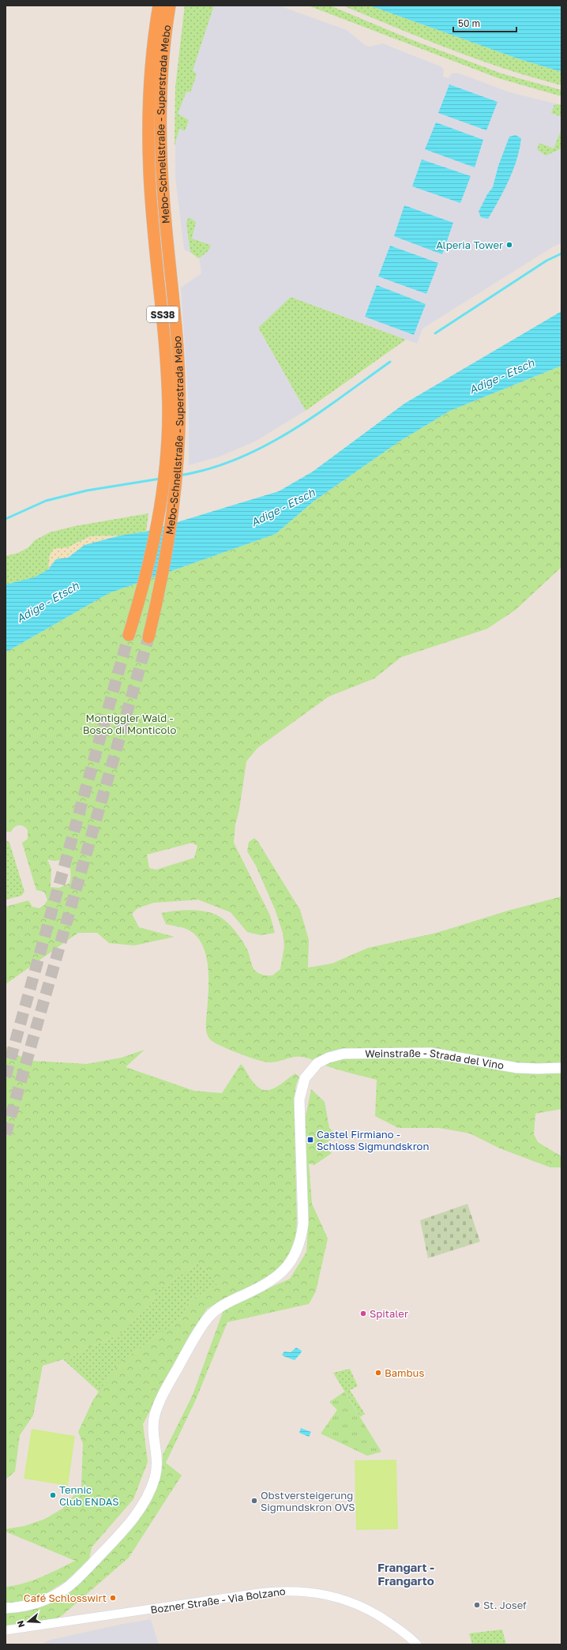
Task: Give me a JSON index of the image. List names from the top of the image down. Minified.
{"streets":{"highway":["Mebo-Schnellstraße - Superstrada Mebo","SS38"],"main road":["Weinstraße - Strada del Vino"],"street":["Bozner Straße - Via Bolzano"]},"districts":["Frangart - Frangarto"],"water":["Adige - Etsch"],"parks":["Montiggler Wald - Bosco di Monticolo"],"places":{"other":["Alperia Tower","Spitaler","Bambus","Tennic Club ENDAS","Obstversteigerung Sigmundskron OVS","Café Schlosswirt","St. Josef"],"transit":["Castel Firmiano - Schloss Sigmundskron"]},"scale_bar":"50 m","north":"left"}
